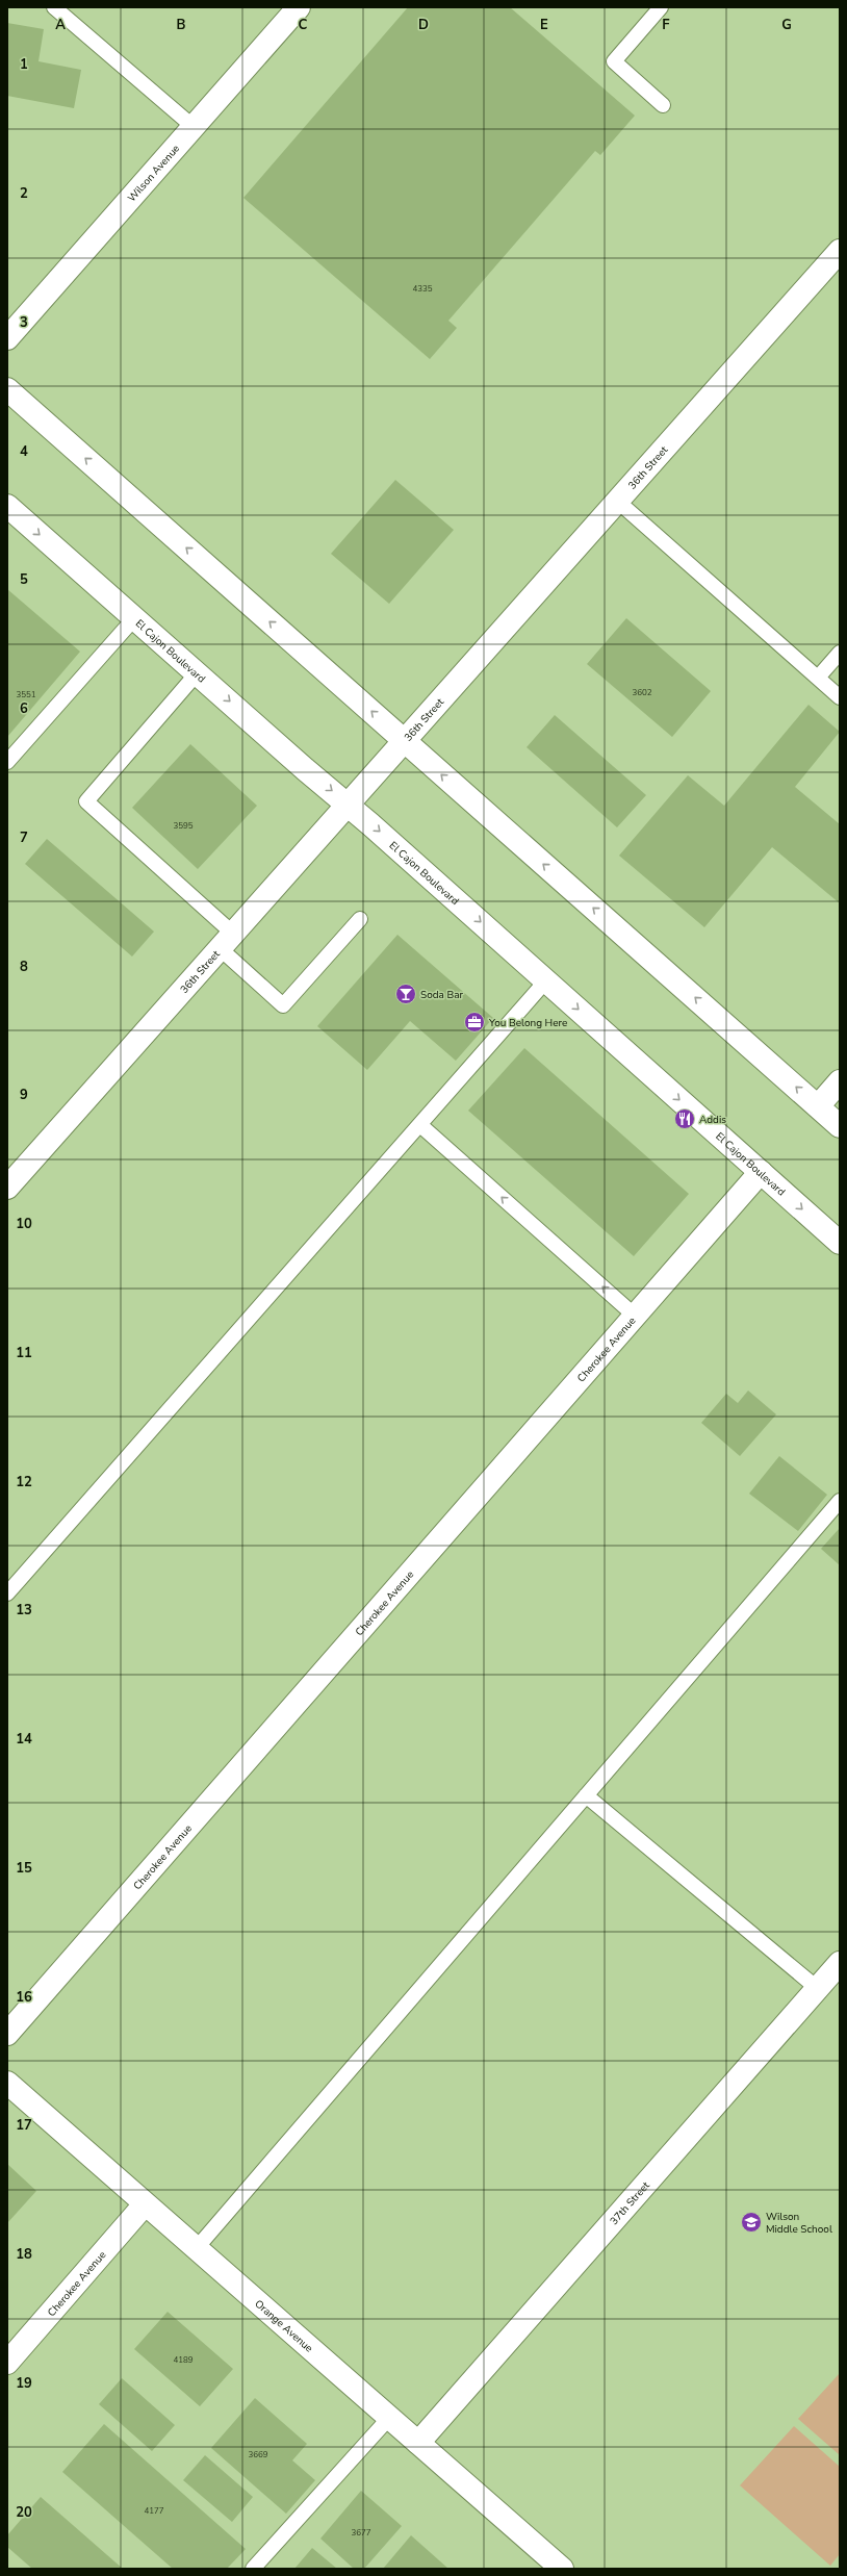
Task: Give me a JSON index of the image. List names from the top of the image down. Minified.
{"streets":{"street":["Wilson Avenue","36th Street","El Cajon Boulevard","Cherokee Avenue","37th Street","Orange Avenue"]},"crossings":[["36th Street","El Cajon Boulevard"],["El Cajon Boulevard","Cherokee Avenue"],["Cherokee Avenue","Orange Avenue"],["37th Street","Orange Avenue"]],"places":{"bar":["Soda Bar"],"office":["You Belong Here"],"restaurant":["Addis"],"school or university":["Wilson Middle School"]},"house_numbers":["4335","3602","3551","3595","4189","3669","4177","3677"],"grid":{"columns":["A","B","C","D","E","F","G"],"rows":["1","2","3","4","5","6","7","8","9","10","11","12","13","14","15","16","17","18","19","20"]}}
